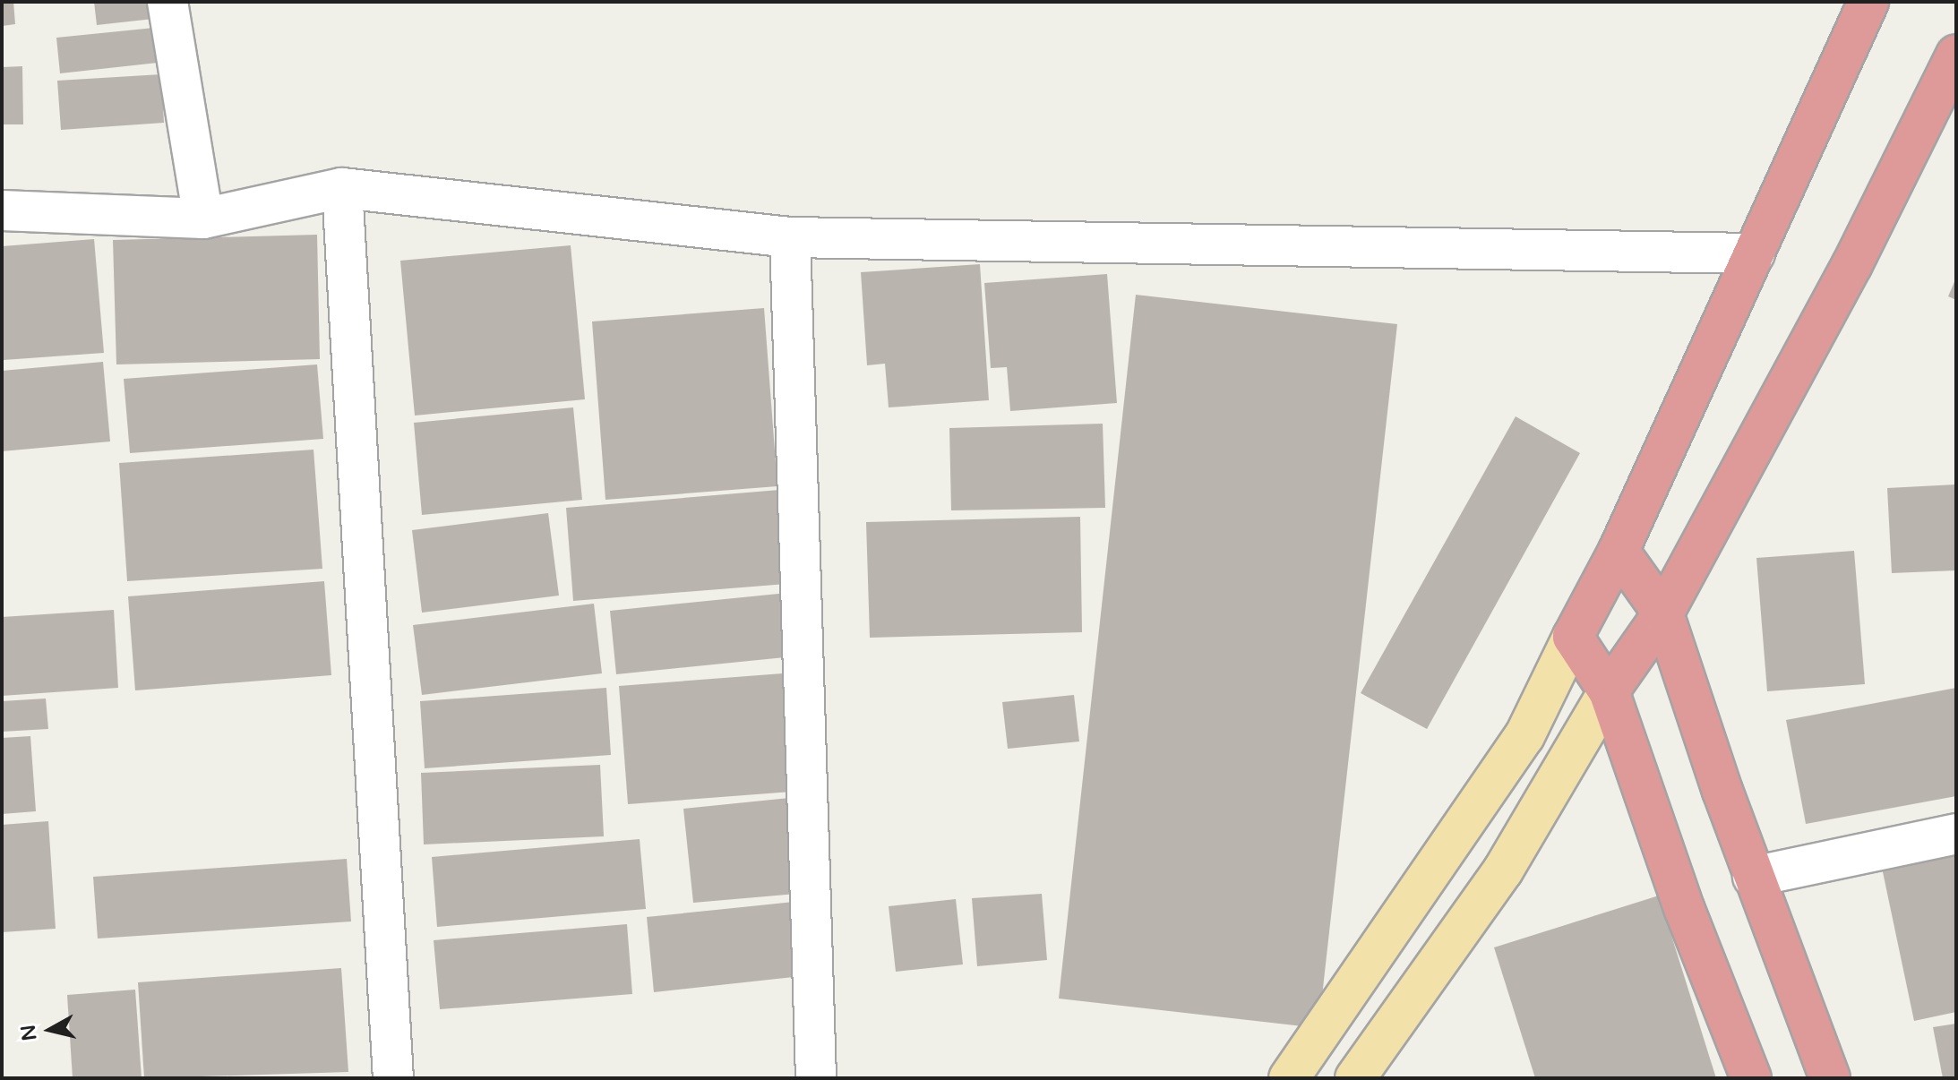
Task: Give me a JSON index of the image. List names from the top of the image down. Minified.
{"north":"left"}
